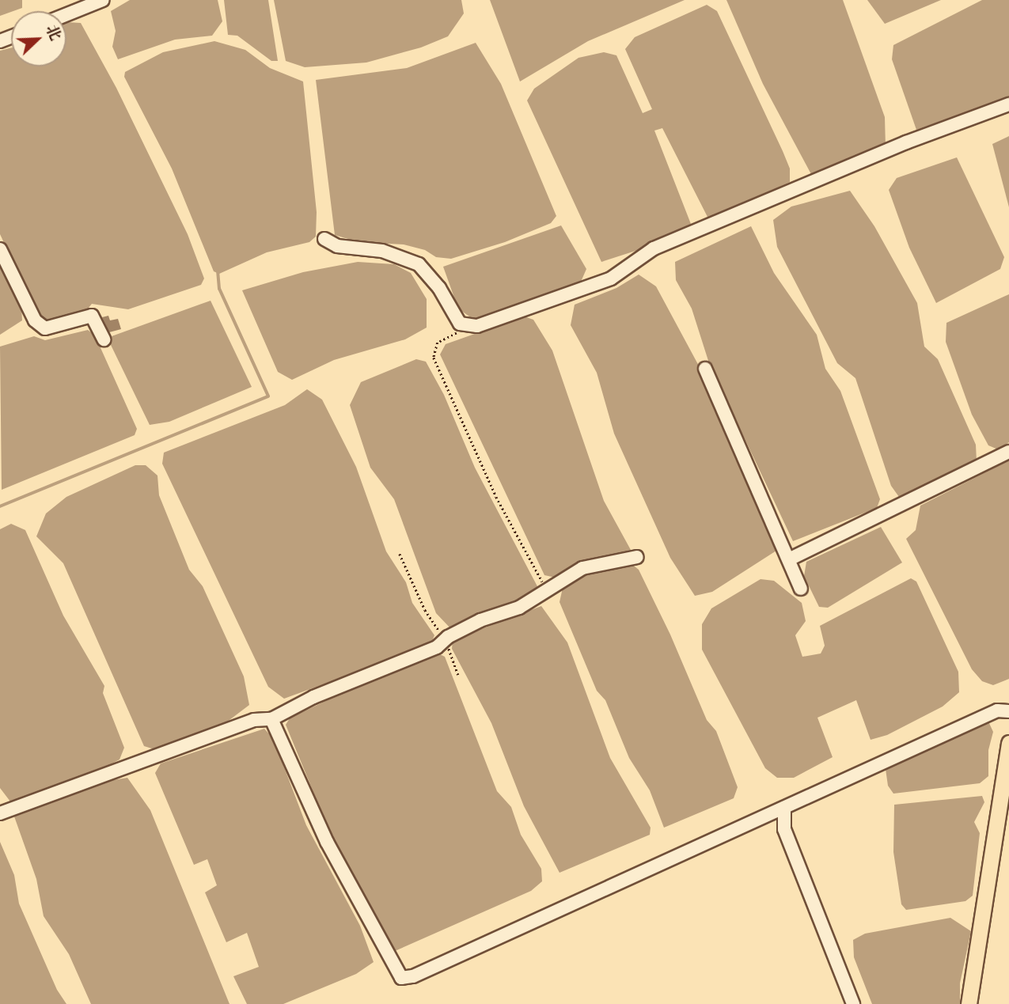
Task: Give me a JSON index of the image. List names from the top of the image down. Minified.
{"north":"top right"}
